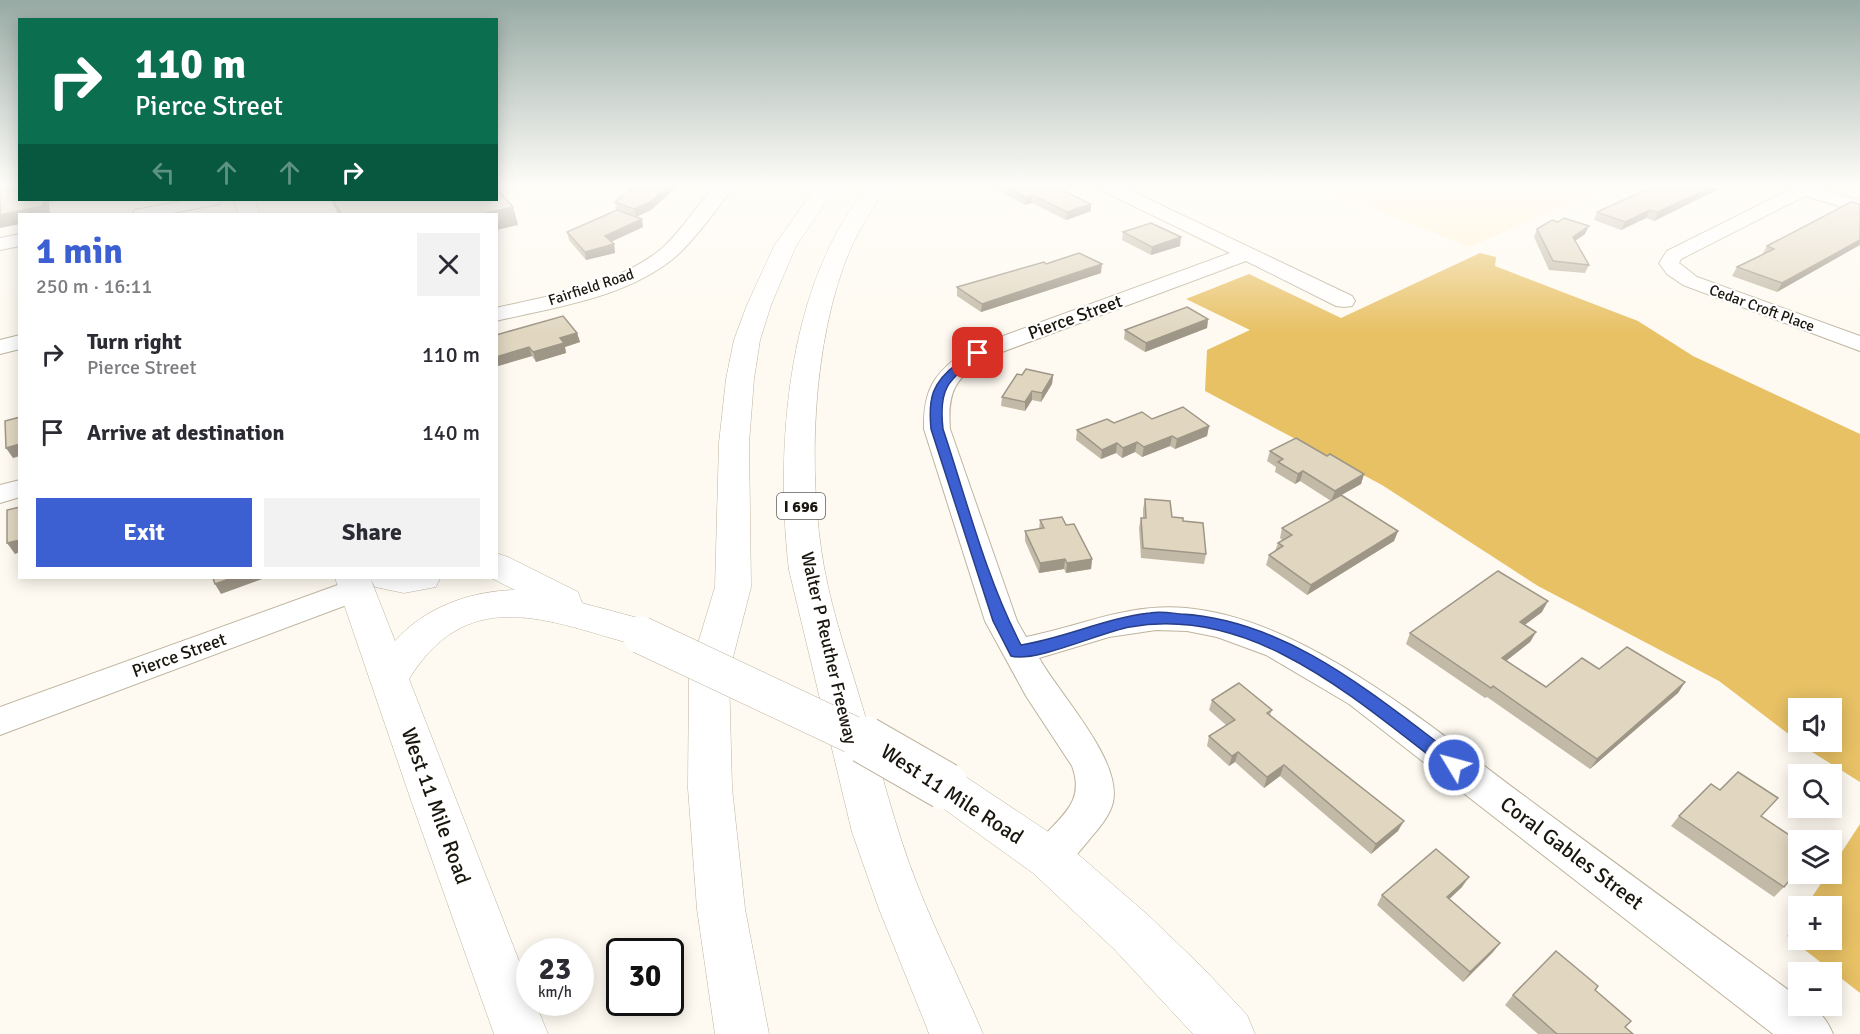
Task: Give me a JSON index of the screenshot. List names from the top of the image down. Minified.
{"streets":{"main road":["I 696","Walter P Reuther Freeway","West 11 Mile Road"],"street":["Fairfield Road","Cedar Croft Place","Pierce Street","Coral Gables Street"]},"crossings":[["Pierce Street","West 11 Mile Road"],["Pierce Street","Coral Gables Street"]],"page":{"turn":["110 m","Pierce Street"],"heading":["1 min","250 m · 16:11"],"list":[{"name":"Turn right","note":"Pierce Street","value":"110 m"},{"name":"Arrive at destination","value":"140 m"}],"buttons":["Exit","Share"],"map_buttons":["+","−"],"speed":"23 km/h","limit":"30"}}
